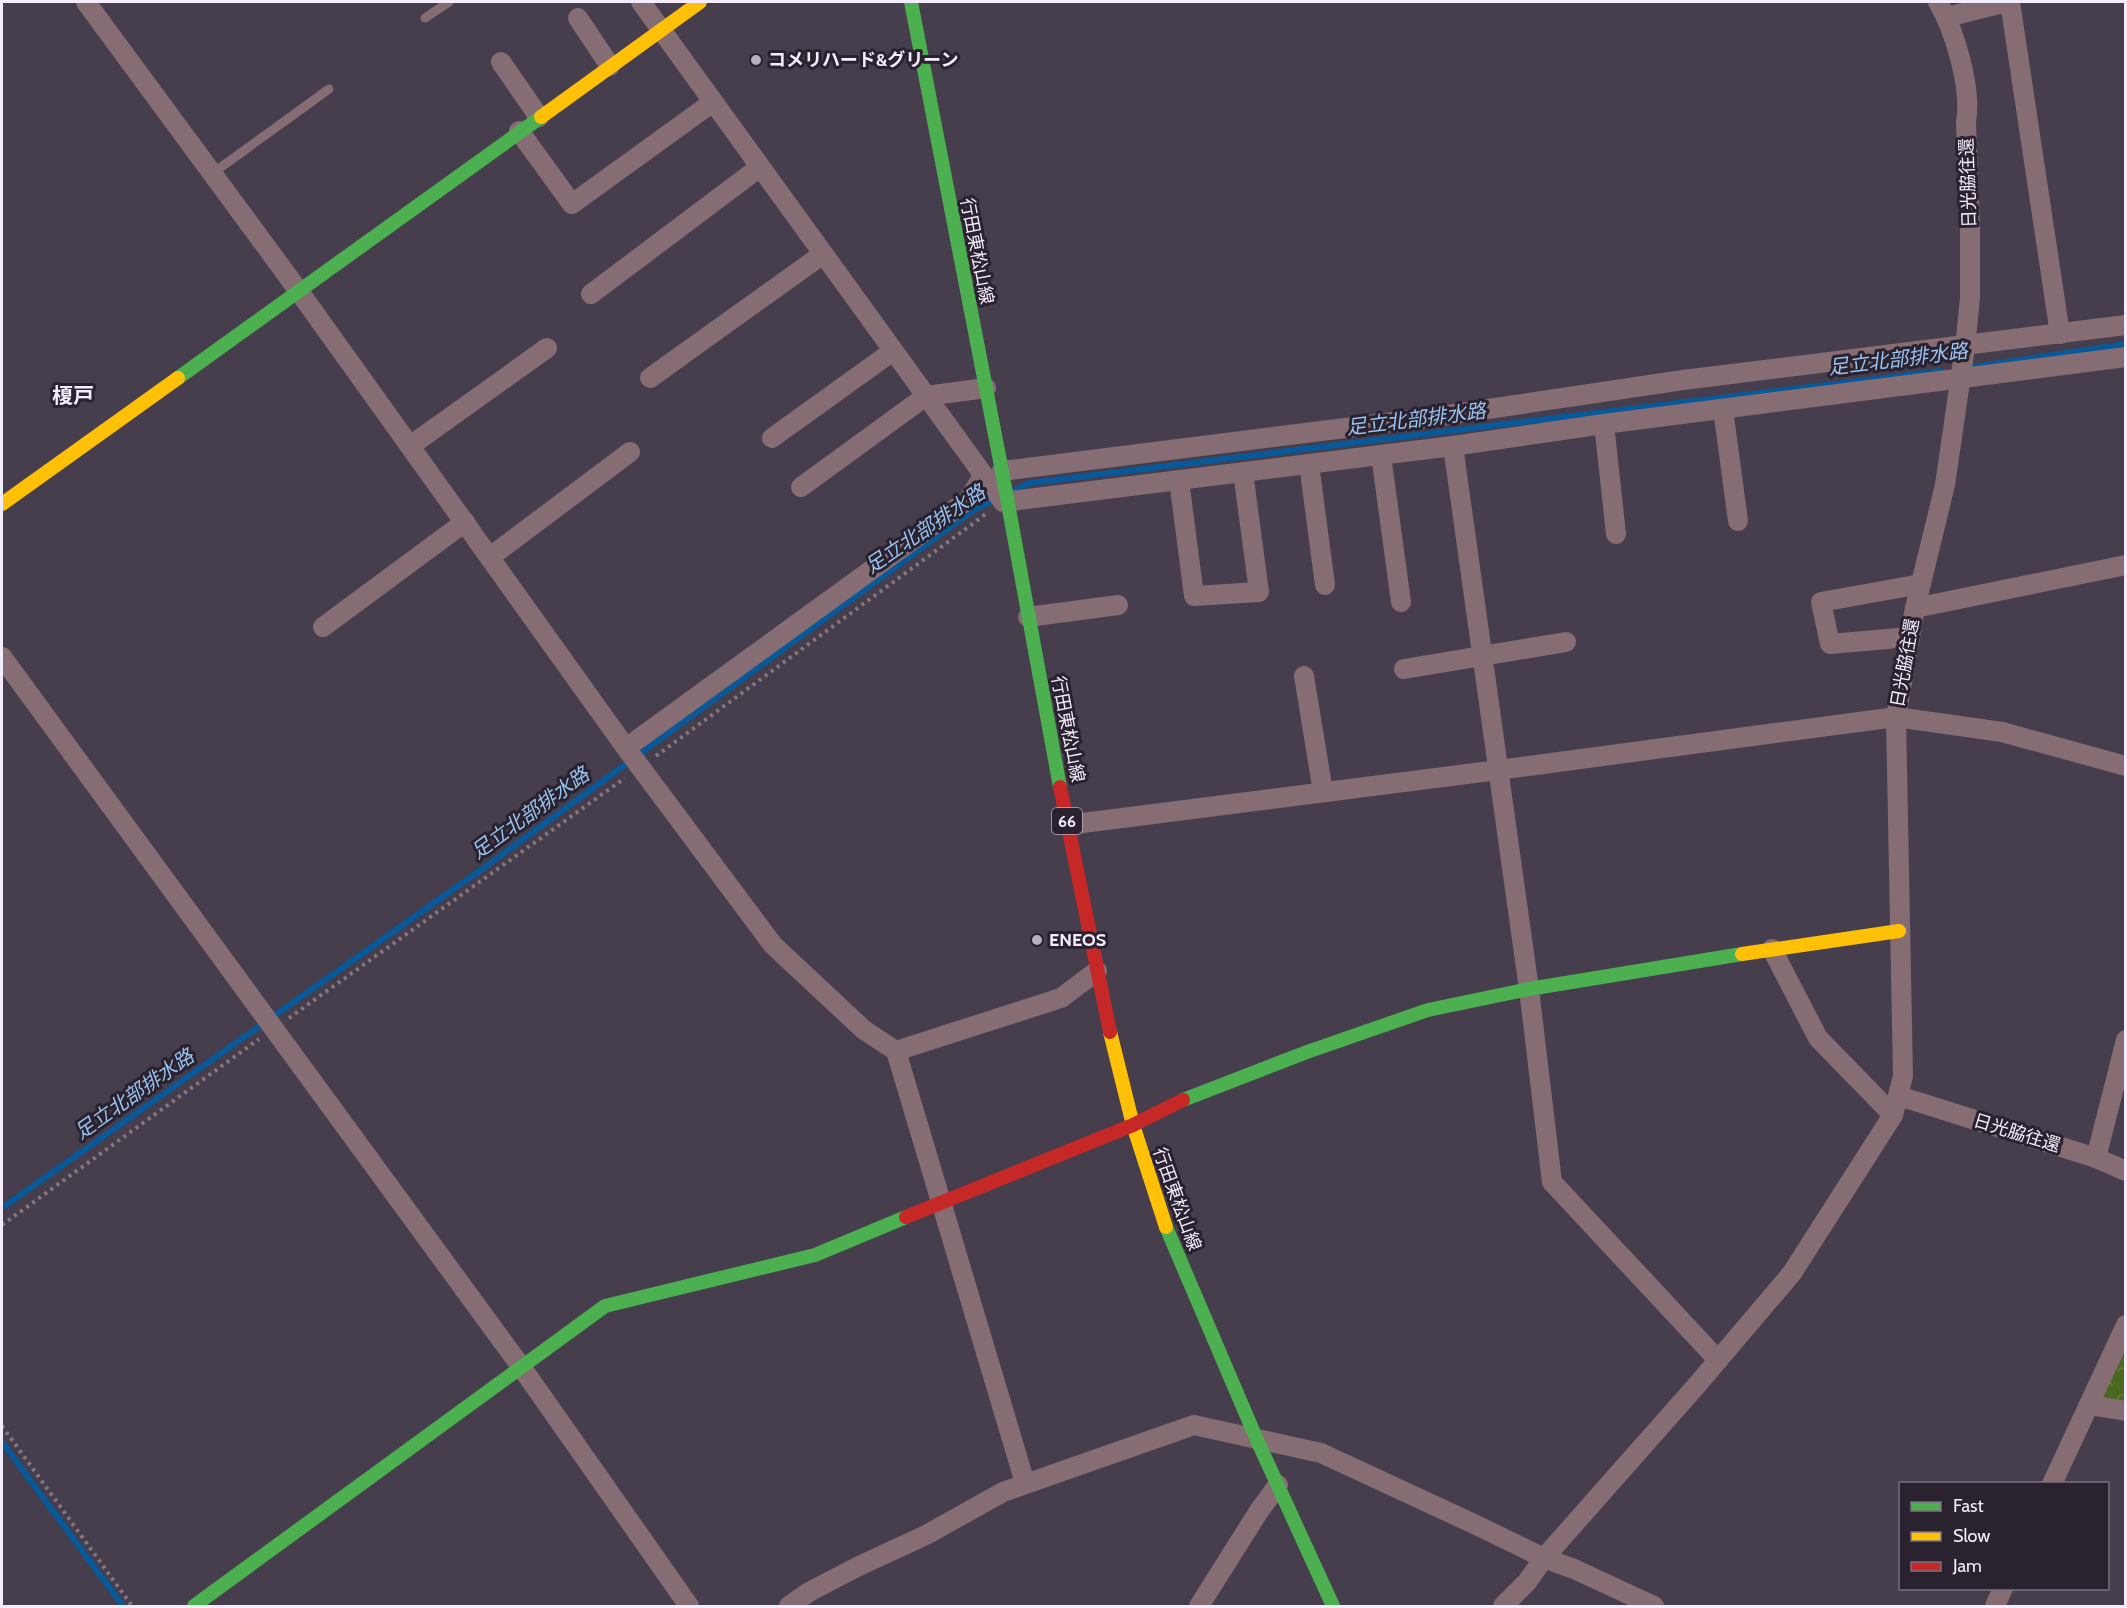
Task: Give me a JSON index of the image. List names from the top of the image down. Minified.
{"streets":{"street":["日光脇往還","行田東松山線","66"]},"districts":["榎戸"],"water":["足立北部排水路"],"places":["コメリハード&グリーン","ENEOS"],"legend":["Fast","Slow","Jam"]}
